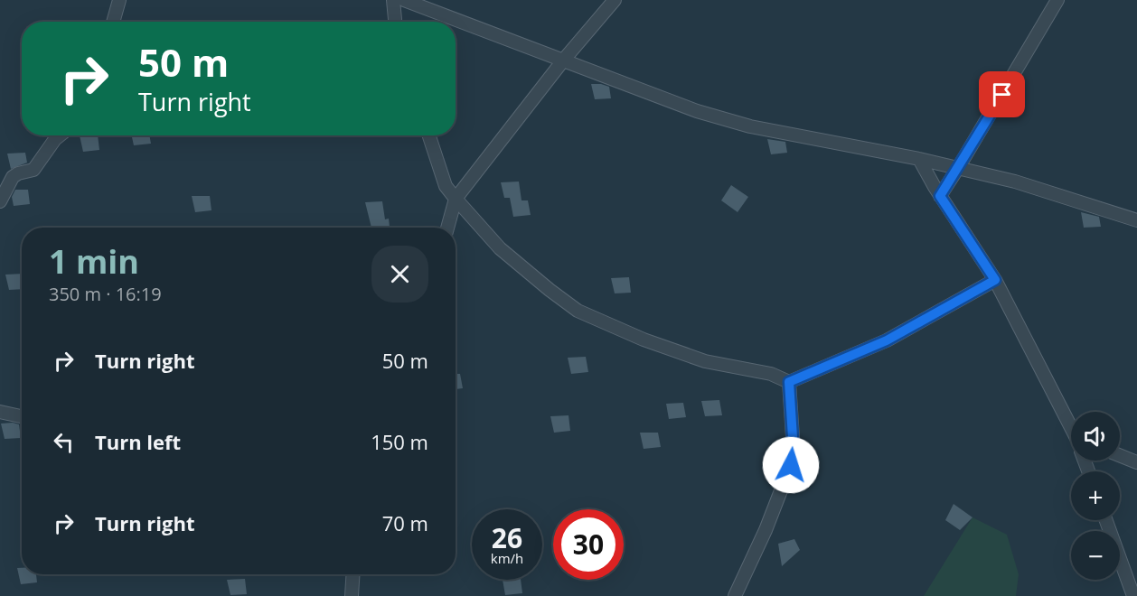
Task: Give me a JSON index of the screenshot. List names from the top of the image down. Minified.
{"page":{"turn":["50 m","Turn right"],"heading":["1 min","350 m · 16:19"],"list":[{"name":"Turn right","value":"50 m"},{"name":"Turn left","value":"150 m"},{"name":"Turn right","value":"70 m"}],"map_buttons":["+","−"],"speed":"26 km/h","limit":"30"}}
